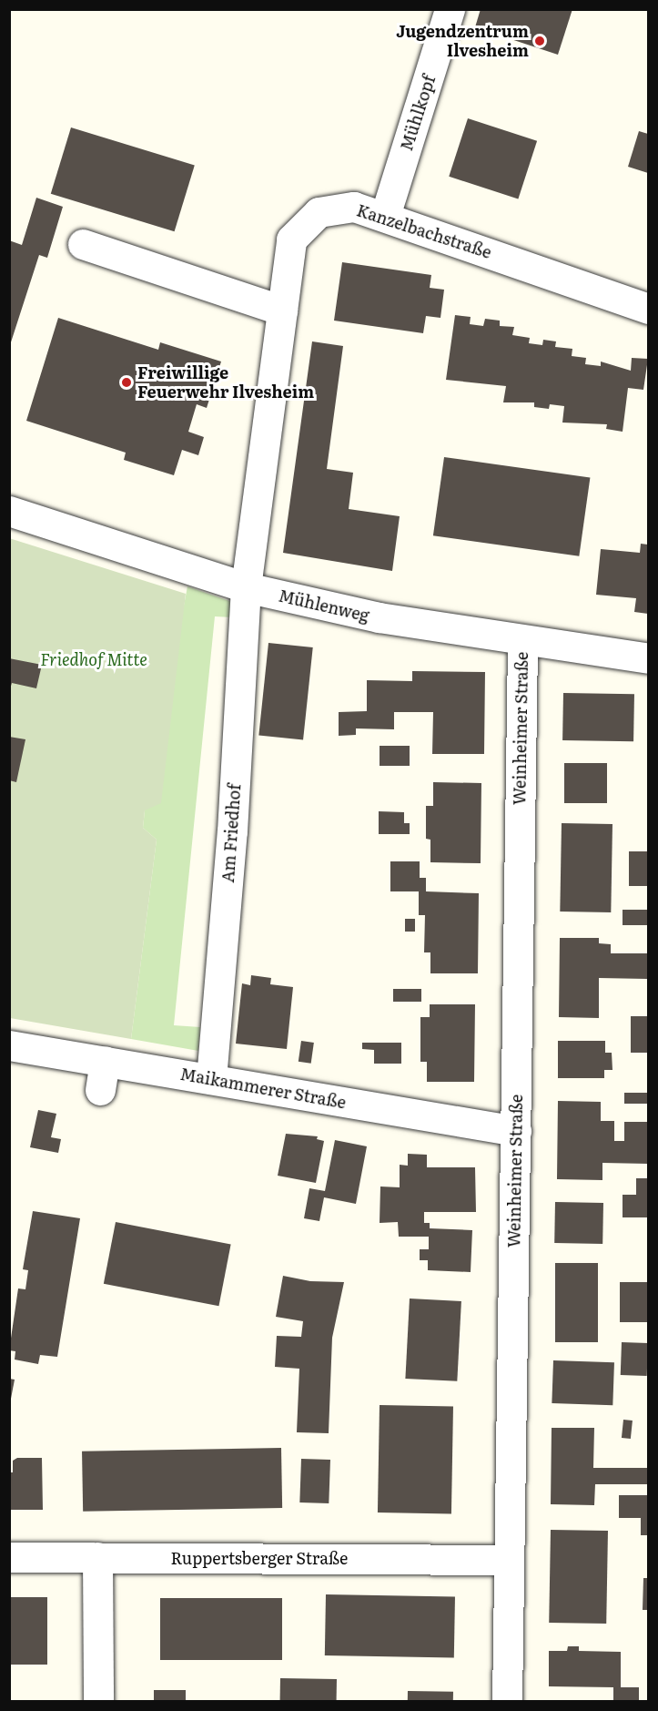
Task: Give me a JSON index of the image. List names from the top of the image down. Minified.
{"streets":{"street":["Mühlkopf","Kanzelbachstraße","Mühlenweg","Weinheimer Straße","Am Friedhof","Maikammerer Straße","Ruppertsberger Straße"]},"crossings":[["Mühlkopf","Kanzelbachstraße"],["Kanzelbachstraße","Mühlenweg"],["Kanzelbachstraße","Am Friedhof"],["Mühlenweg","Weinheimer Straße"],["Mühlenweg","Am Friedhof"],["Weinheimer Straße","Maikammerer Straße"],["Weinheimer Straße","Ruppertsberger Straße"],["Am Friedhof","Maikammerer Straße"]],"parks":["Friedhof Mitte"],"places":["Jugendzentrum Ilvesheim","Freiwillige Feuerwehr Ilvesheim"]}
